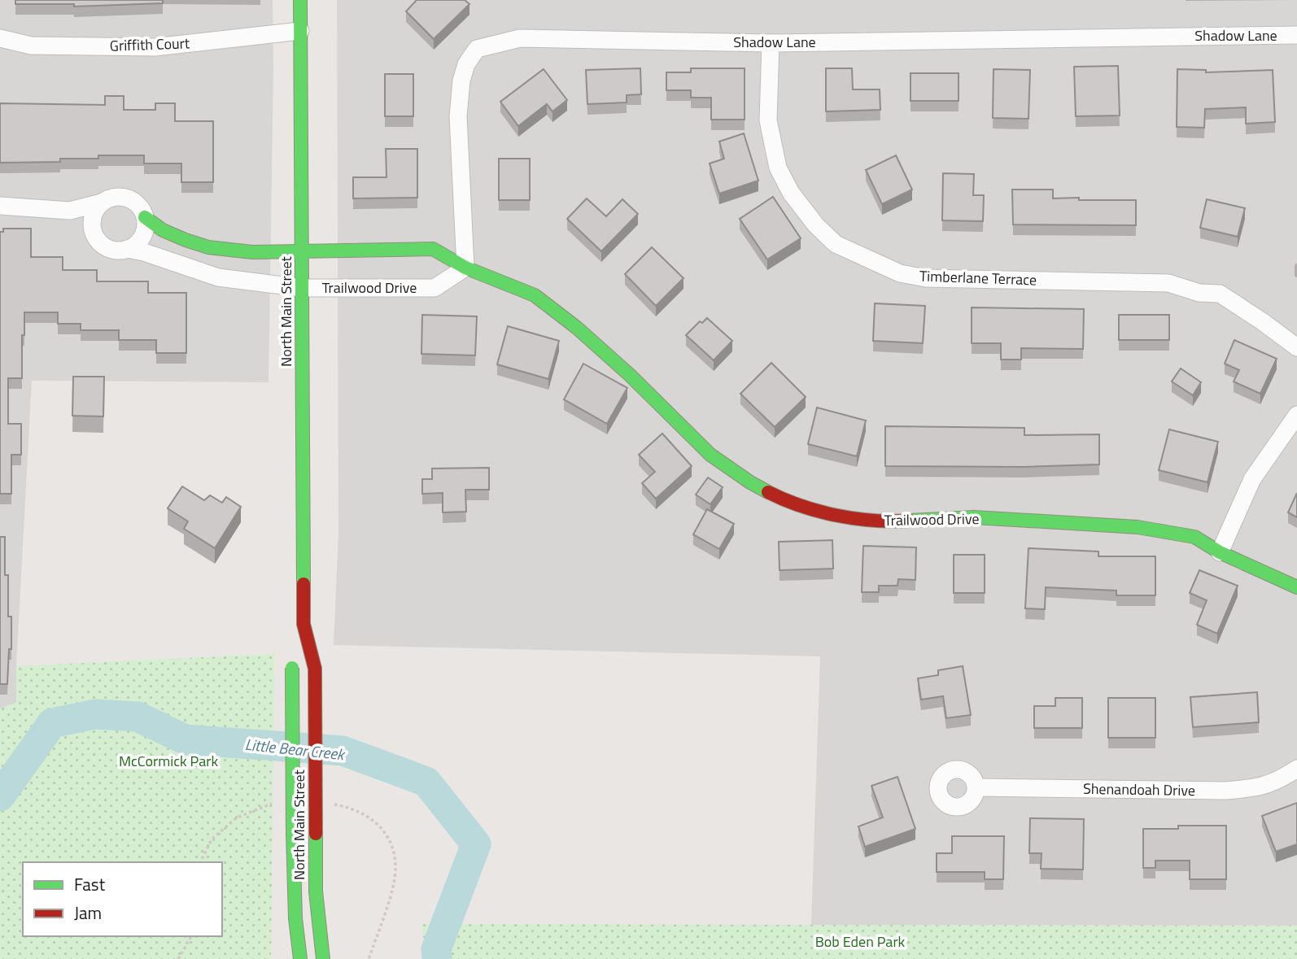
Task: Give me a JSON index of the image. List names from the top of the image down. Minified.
{"streets":{"main road":["Trailwood Drive","North Main Street"],"street":["Shadow Lane","Griffith Court","Timberlane Terrace","Shenandoah Drive"]},"crossings":[["Shadow Lane","Timberlane Terrace"],["Shadow Lane","Trailwood Drive"],["Griffith Court","North Main Street"],["Trailwood Drive","North Main Street"]],"water":["Little Bear Creek"],"parks":["McCormick Park","Bob Eden Park"],"legend":["Fast","Jam"]}
